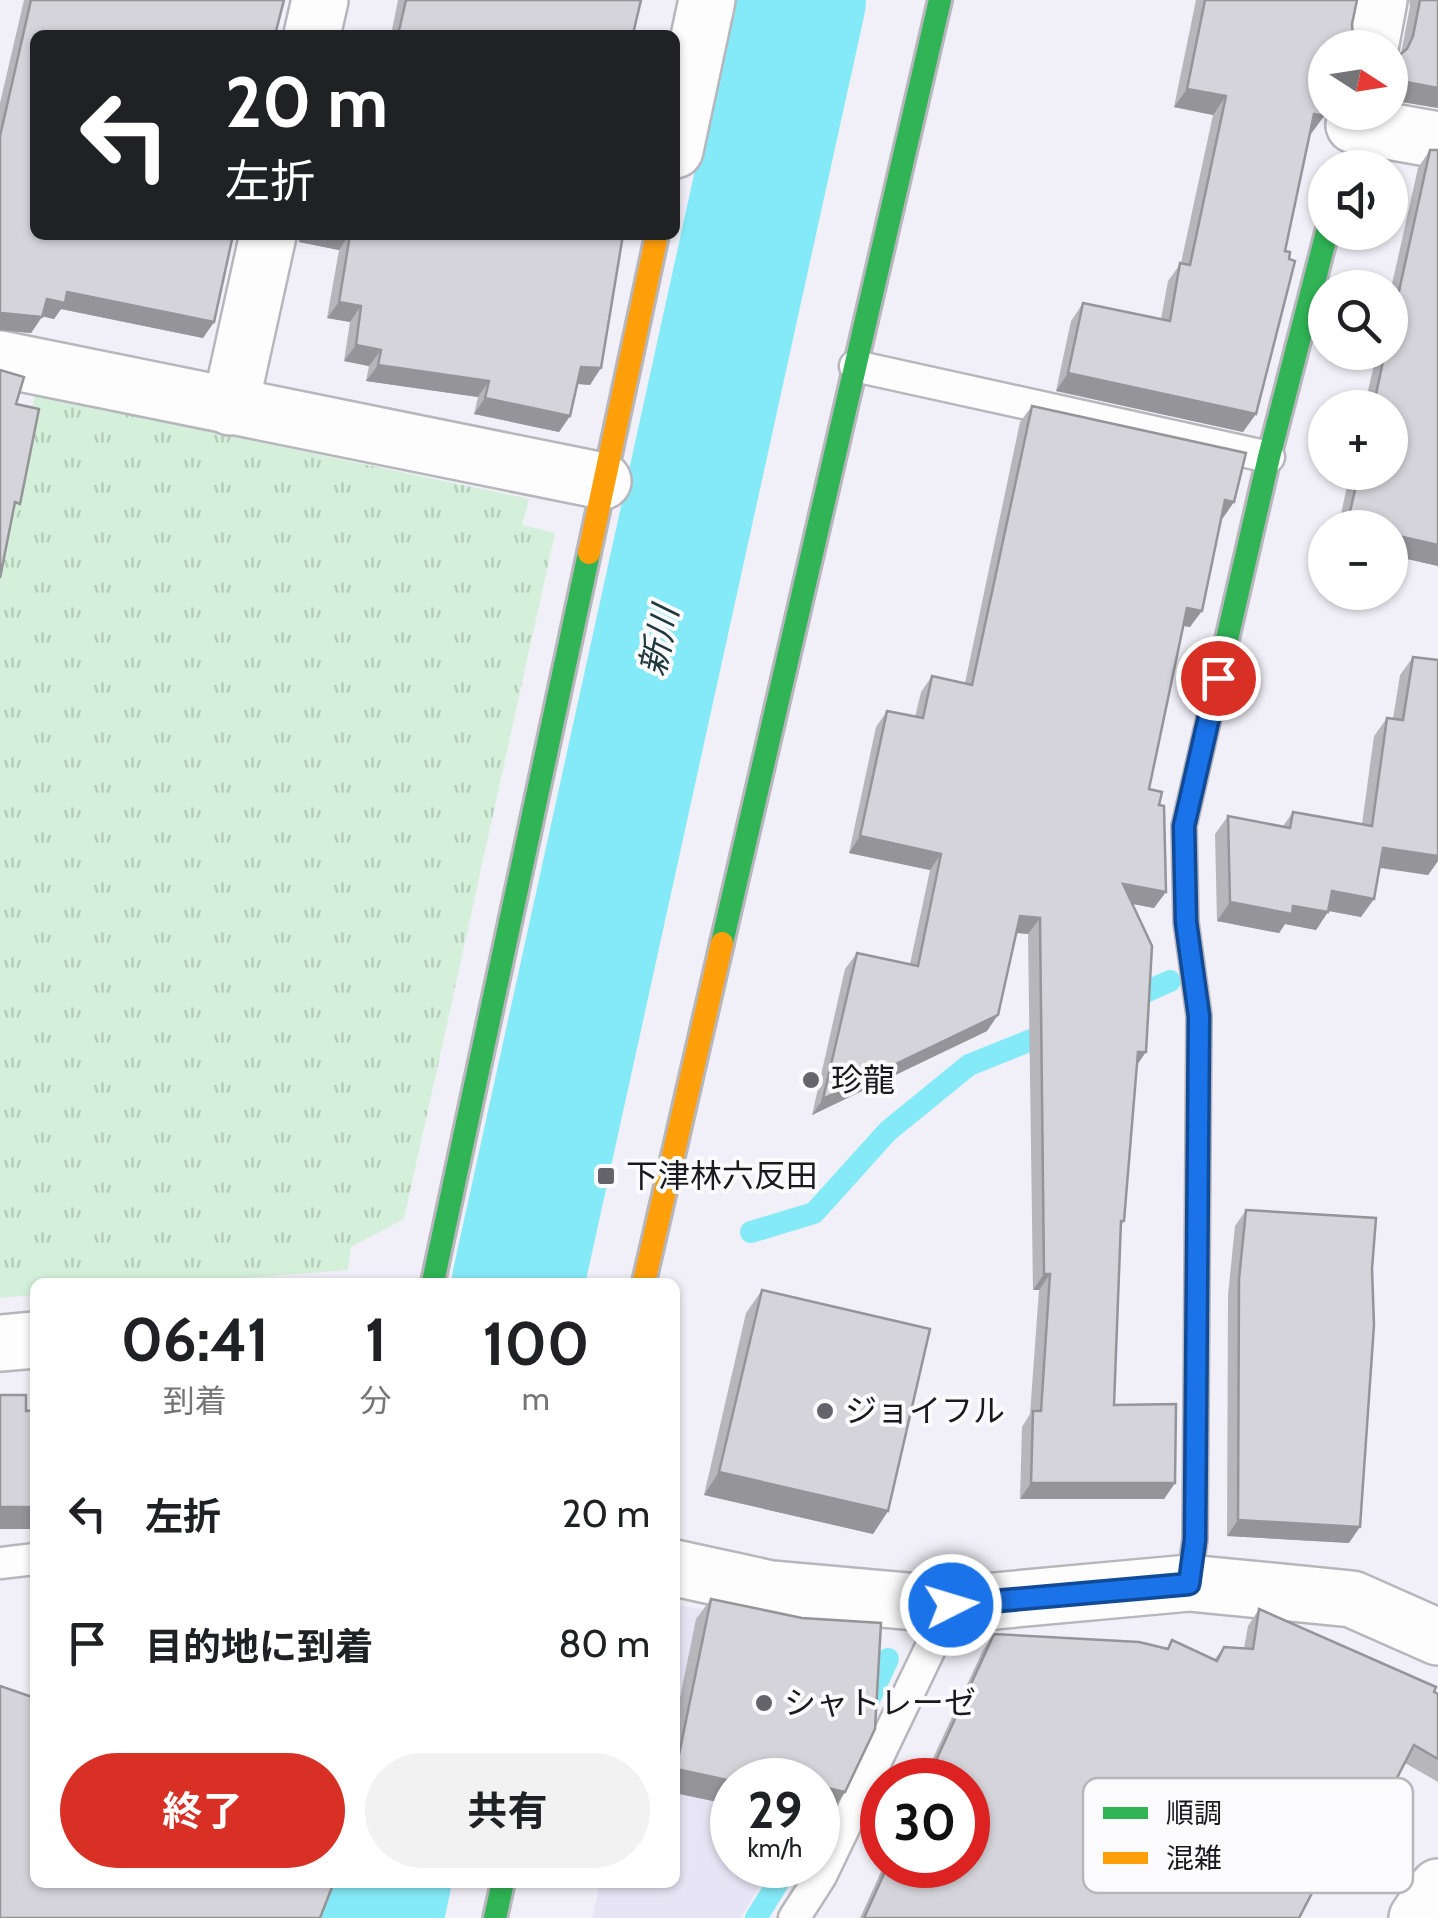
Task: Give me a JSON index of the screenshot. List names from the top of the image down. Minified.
{"water":["新川"],"places":{"other":["珍龍","ジョイフル","シャトレーゼ"],"transit":["下津林六反田"]},"legend":["順調","混雑"],"north":"right","page":{"map_buttons":["+","−"],"turn":["20 m","左折"],"eta":["06:41","到着","1","分","100","m"],"list":[{"name":"左折","value":"20 m"},{"name":"目的地に到着","value":"80 m"}],"buttons":["終了","共有"],"speed":"29 km/h","limit":"30"}}
